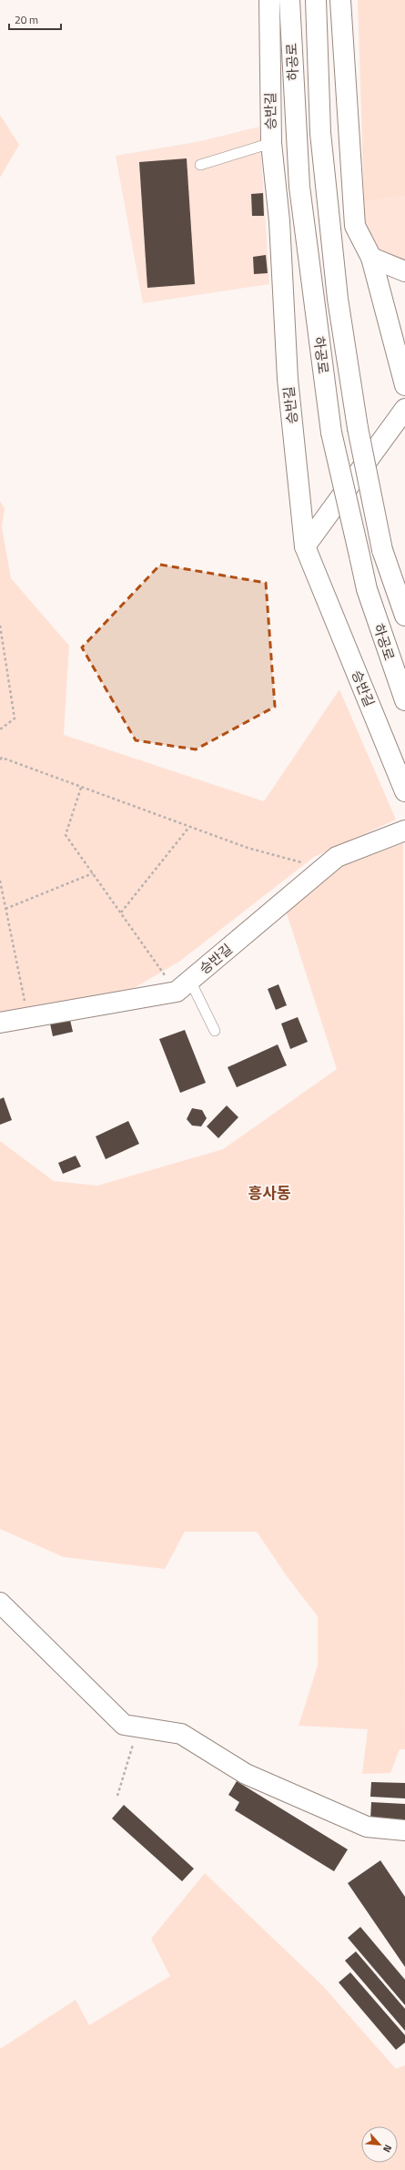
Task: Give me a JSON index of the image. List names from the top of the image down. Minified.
{"streets":{"street":["하공로","승반길"]},"districts":["흥사동"],"scale_bar":"20 m","north":"bottom right"}
